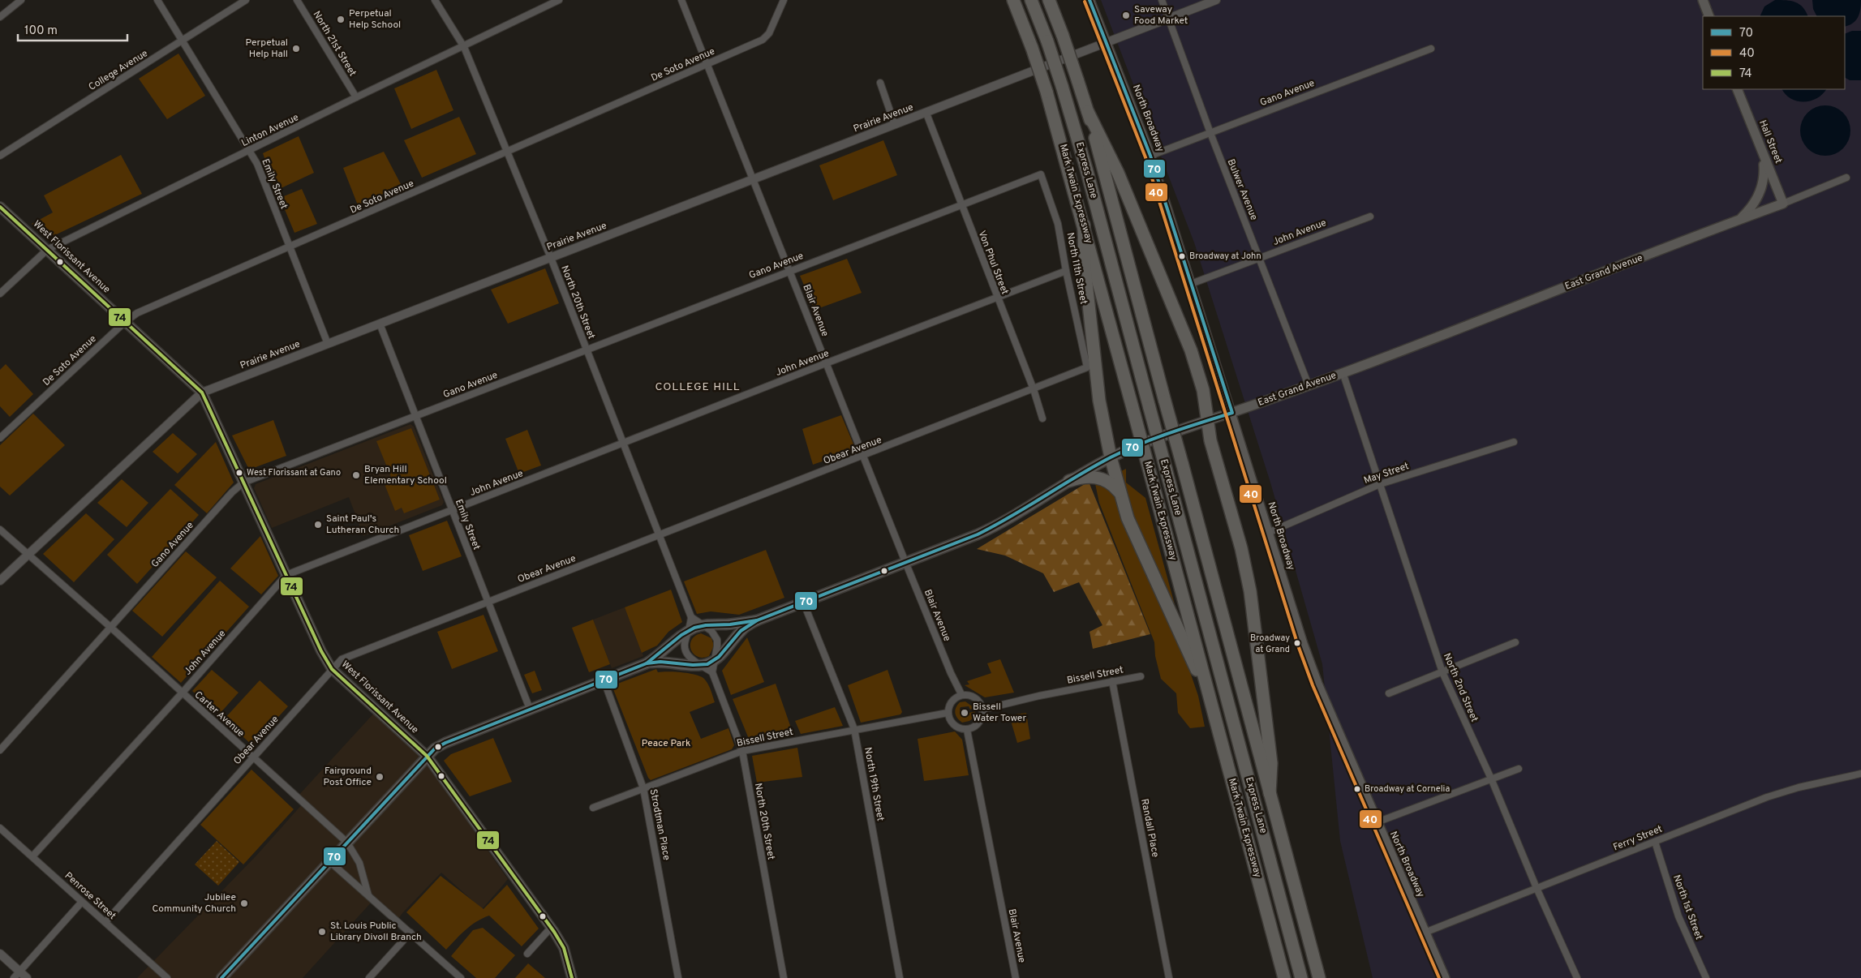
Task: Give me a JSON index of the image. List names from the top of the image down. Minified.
{"streets":{"highway":["Express Lane","Mark Twain Expressway"],"main road":["North Broadway","Hall Street","West Florissant Avenue","East Grand Avenue"],"street":["North 21st Street","De Soto Avenue","College Avenue","Gano Avenue","Prairie Avenue","Linton Avenue","Emily Street","Bulwer Avenue","John Avenue","Von Phul Street","North 11th Street","North 20th Street","Blair Avenue","Obear Avenue","May Street","Bissell Street","North 2nd Street","Carter Avenue","North 19th Street","Strodtman Place","Randall Place","Ferry Street","Penrose Street","North 1st Street"]},"crossings":[["North 21st Street","Linton Avenue"],["De Soto Avenue","Emily Street"],["De Soto Avenue","West Florissant Avenue"],["De Soto Avenue","North 20th Street"],["De Soto Avenue","Blair Avenue"],["College Avenue","Emily Street"],["Gano Avenue","North Broadway"],["Gano Avenue","Emily Street"],["Gano Avenue","Bulwer Avenue"],["Gano Avenue","West Florissant Avenue"],["Gano Avenue","Von Phul Street"],["Gano Avenue","North 11th Street"],["Gano Avenue","North 20th Street"],["Gano Avenue","Blair Avenue"],["Gano Avenue","Carter Avenue"],["Prairie Avenue","North Broadway"],["Prairie Avenue","Emily Street"],["Prairie Avenue","Bulwer Avenue"],["Prairie Avenue","West Florissant Avenue"],["Prairie Avenue","Von Phul Street"],["Prairie Avenue","North 20th Street"],["Prairie Avenue","Blair Avenue"],["Prairie Avenue","Carter Avenue"],["North Broadway","John Avenue"],["North Broadway","East Grand Avenue"],["North Broadway","May Street"],["North Broadway","Ferry Street"],["Linton Avenue","Emily Street"],["Linton Avenue","West Florissant Avenue"],["Linton Avenue","North 20th Street"],["Hall Street","East Grand Avenue"],["Emily Street","John Avenue"],["Emily Street","East Grand Avenue"],["Emily Street","Obear Avenue"],["Bulwer Avenue","John Avenue"],["Bulwer Avenue","East Grand Avenue"],["John Avenue","West Florissant Avenue"],["John Avenue","Von Phul Street"],["John Avenue","North 11th Street"],["John Avenue","North 20th Street"],["John Avenue","Blair Avenue"],["John Avenue","Carter Avenue"],["John Avenue","Penrose Street"],["West Florissant Avenue","East Grand Avenue"],["West Florissant Avenue","Obear Avenue"],["Von Phul Street","Obear Avenue"],["North 11th Street","Obear Avenue"],["East Grand Avenue","North 20th Street"],["East Grand Avenue","Blair Avenue"],["East Grand Avenue","North 2nd Street"],["East Grand Avenue","Carter Avenue"],["East Grand Avenue","North 19th Street"],["East Grand Avenue","Strodtman Place"],["North 20th Street","Obear Avenue"],["North 20th Street","Bissell Street"],["Blair Avenue","Obear Avenue"],["Blair Avenue","Bissell Street"],["Obear Avenue","Carter Avenue"],["Obear Avenue","Penrose Street"],["May Street","North 2nd Street"],["Bissell Street","North 19th Street"],["Bissell Street","Strodtman Place"],["Bissell Street","Randall Place"],["North 2nd Street","Ferry Street"],["Ferry Street","North 1st Street"]],"districts":["COLLEGE HILL"],"parks":["Peace Park"],"places":["Saveway Food Market","Perpetual Help School","Perpetual Help Hall","Broadway at John","West Florissant at Gano","Bryan Hill Elementary School","Saint Paul's Lutheran Church","Broadway at Grand","Bissell Water Tower","Fairground Post Office","Broadway at Cornelia","Jubilee Community Church","St. Louis Public Library Divoll Branch"],"lines":["transit line 70","transit line 40","transit line 74"],"legend":["70","40","74"],"scale_bar":"100 m"}
